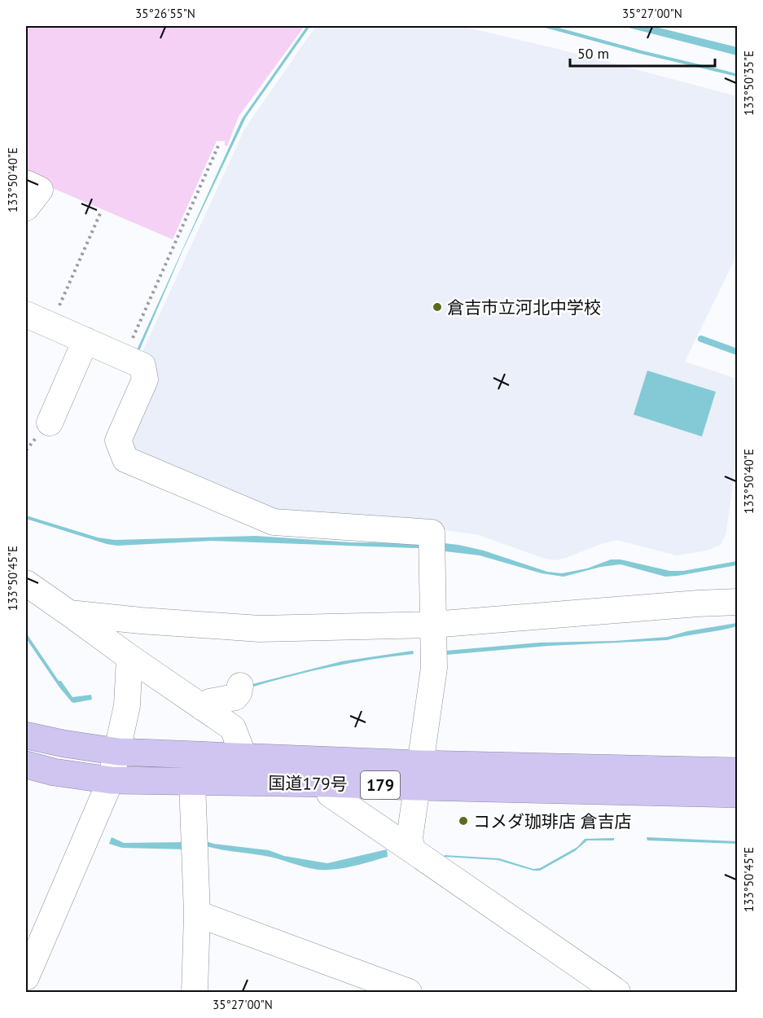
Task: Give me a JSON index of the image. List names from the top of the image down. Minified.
{"streets":{"highway":["国道179号","179"]},"places":["倉吉市立河北中学校","コメダ珈琲店 倉吉店"],"scale_bar":"50 m","coordinates":["35°26'55\"N","35°27'00\"N","133°50'35\"E","133°50'40\"E","133°50'45\"E"]}
